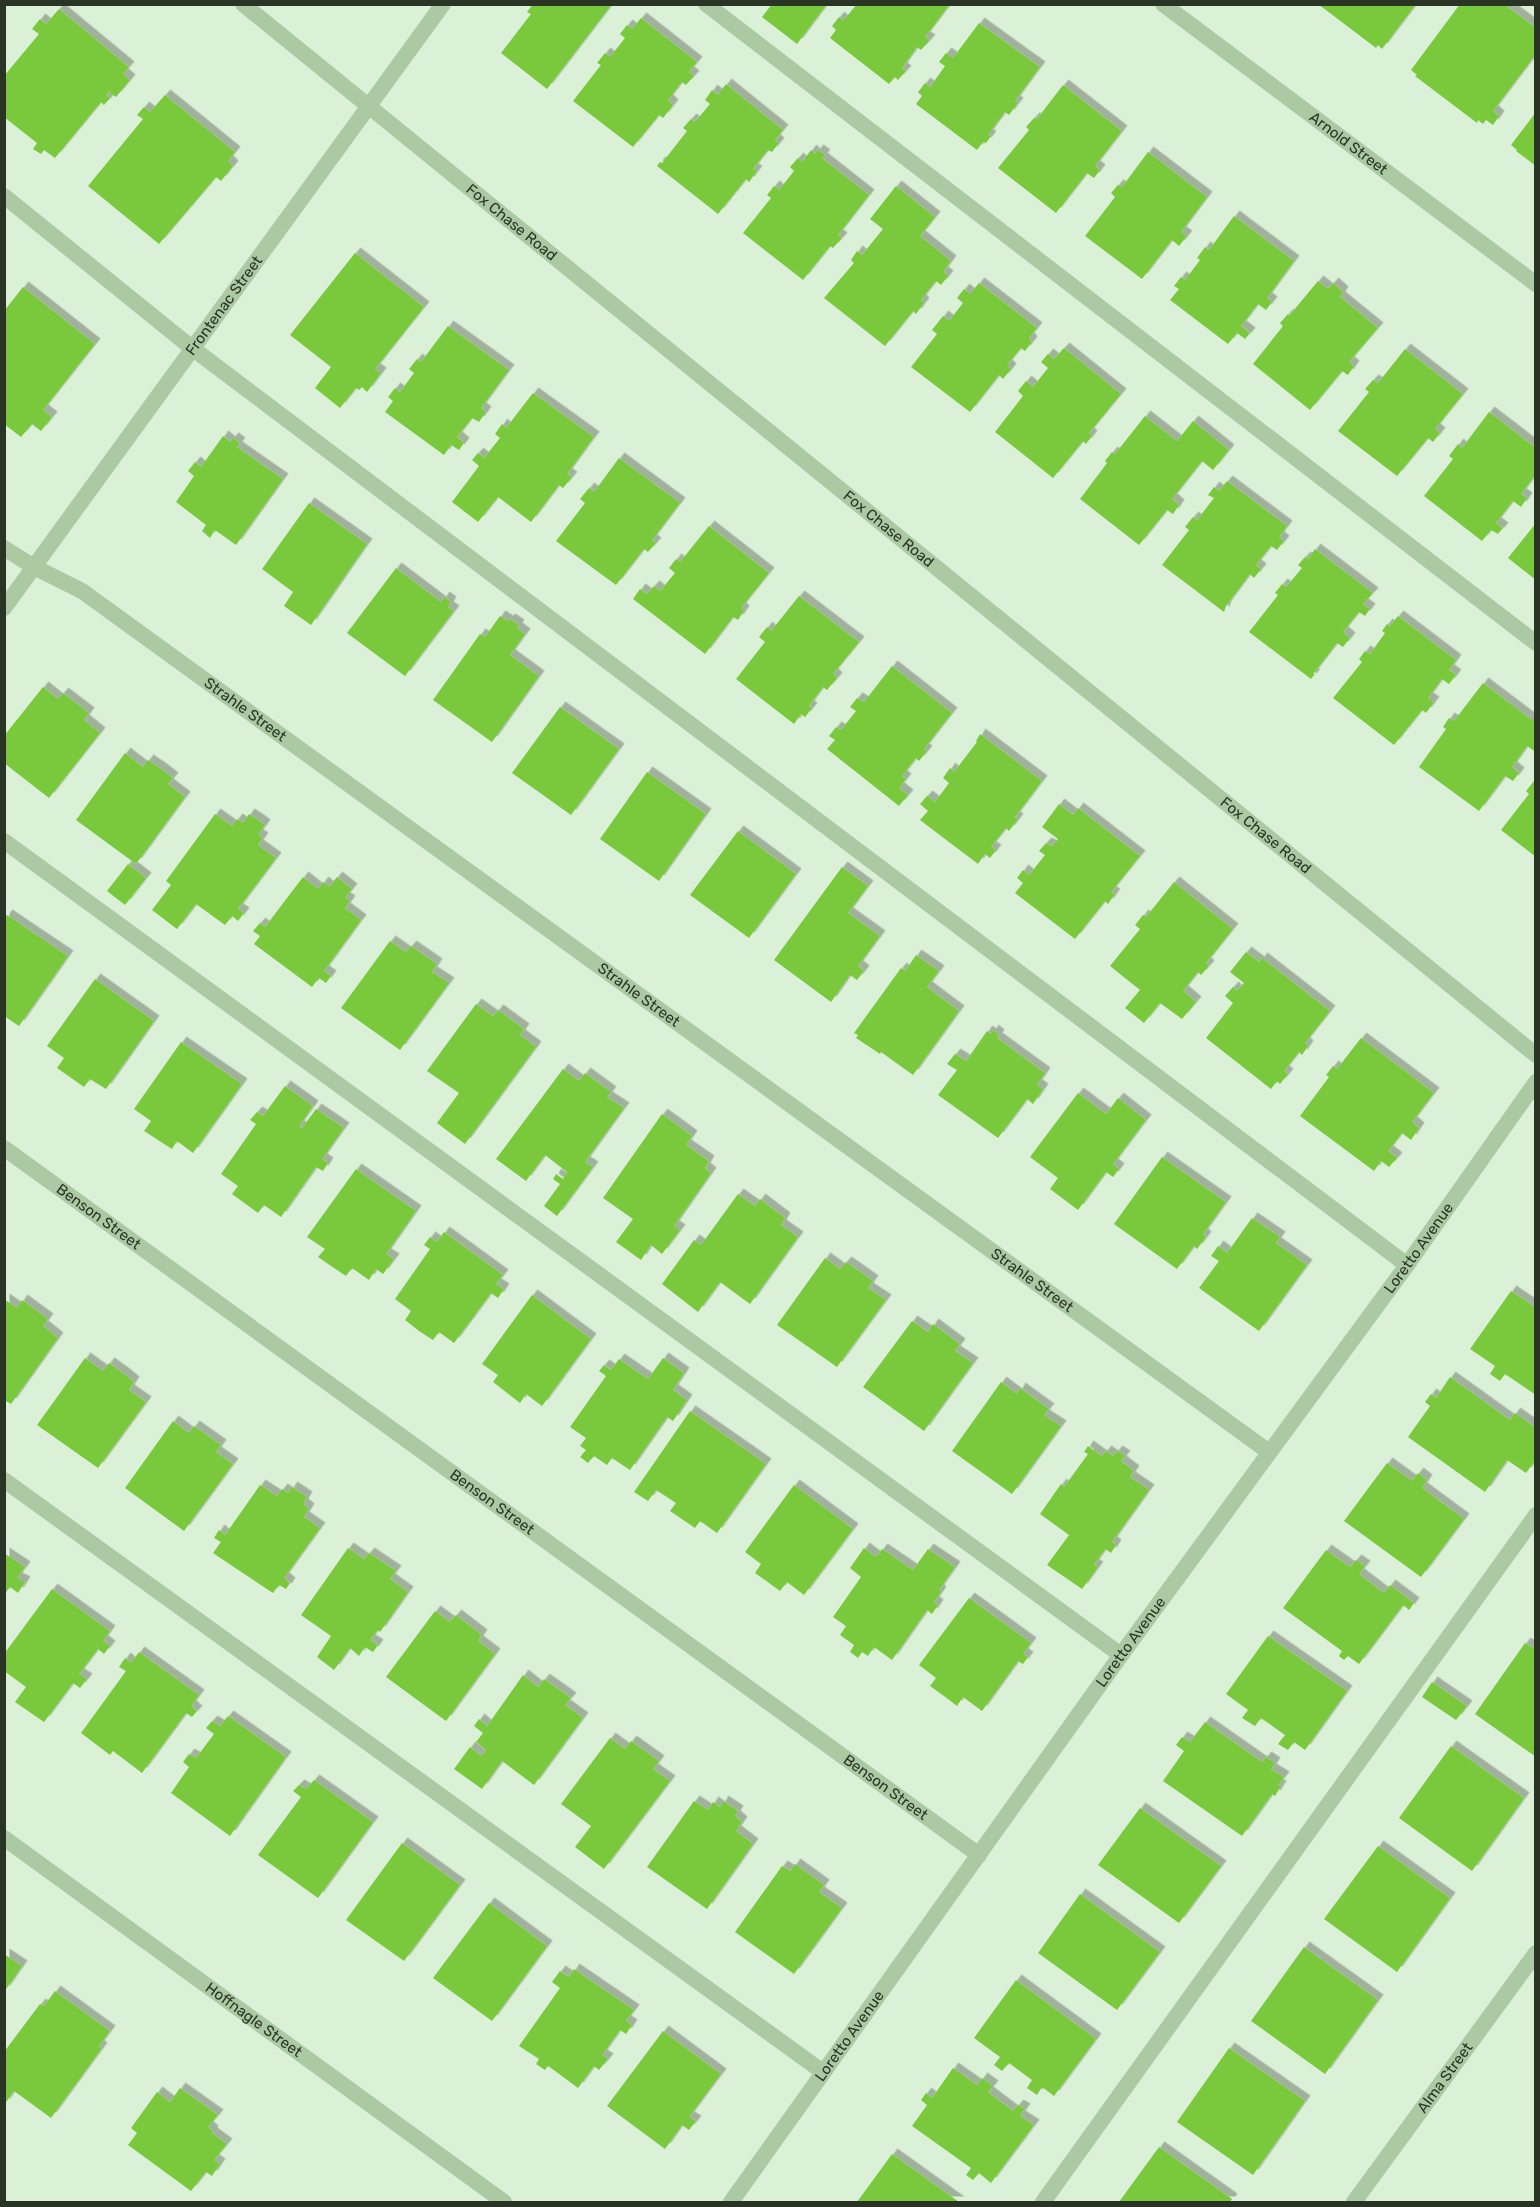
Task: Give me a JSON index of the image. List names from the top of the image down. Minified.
{"streets":{"street":["Arnold Street","Fox Chase Road","Frontenac Street","Strahle Street","Benson Street","Loretto Avenue","Hoffnagle Street","Alma Street"]},"crossings":[["Fox Chase Road","Frontenac Street"],["Frontenac Street","Strahle Street"],["Strahle Street","Loretto Avenue"],["Benson Street","Loretto Avenue"]]}
